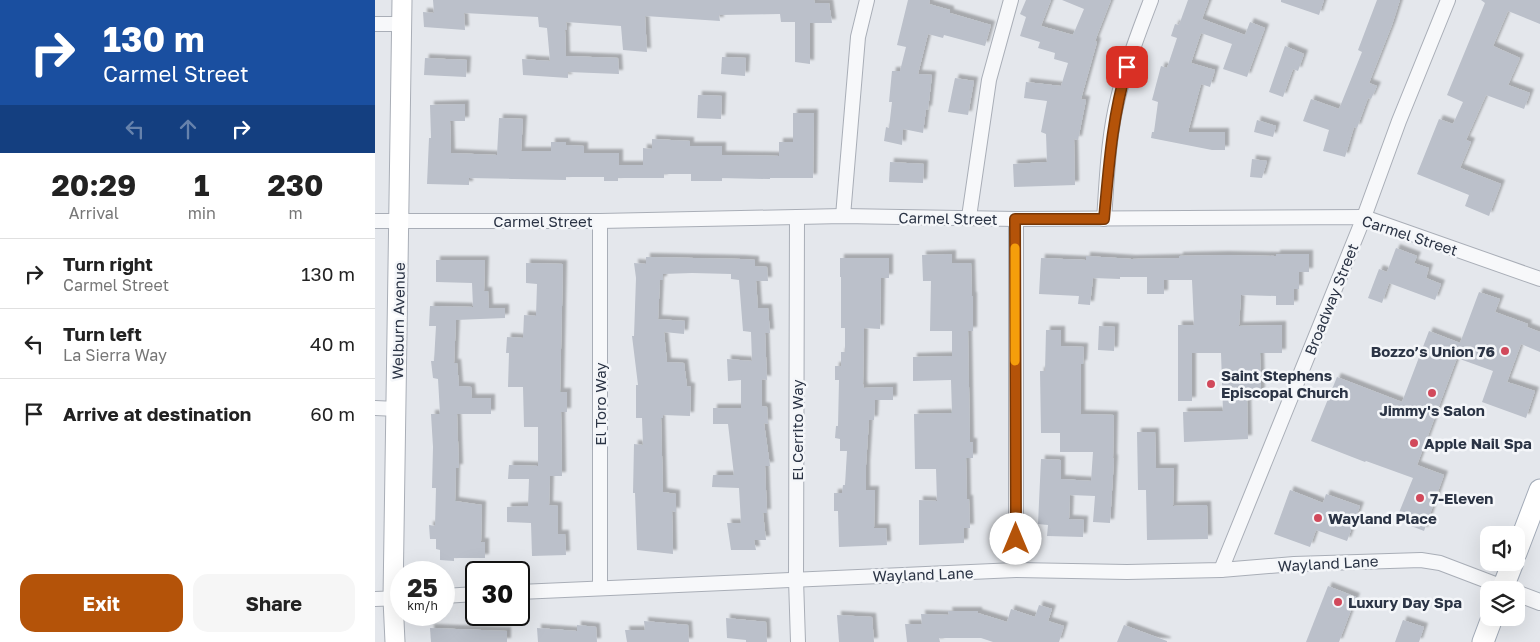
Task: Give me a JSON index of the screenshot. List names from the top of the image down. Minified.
{"streets":{"main road":["Welburn Avenue"],"street":["Carmel Street","Broadway Street","El Toro Way","El Cerrito Way","Wayland Lane"]},"crossings":[["Carmel Street","Broadway Street"],["Carmel Street","Welburn Avenue"],["Carmel Street","El Toro Way"],["Carmel Street","El Cerrito Way"],["Broadway Street","Wayland Lane"],["El Toro Way","Wayland Lane"],["El Cerrito Way","Wayland Lane"]],"places":["Bozzo’s Union 76","Saint Stephens Episcopal Church","Jimmy's Salon","Apple Nail Spa","7-Eleven","Wayland Place","Luxury Day Spa"],"page":{"turn":["130 m","Carmel Street"],"eta":["20:29","Arrival","1","min","230","m"],"list":[{"name":"Turn right","note":"Carmel Street","value":"130 m"},{"name":"Turn left","note":"La Sierra Way","value":"40 m"},{"name":"Arrive at destination","value":"60 m"}],"speed":"25 km/h","limit":"30","buttons":["Exit","Share"]}}
